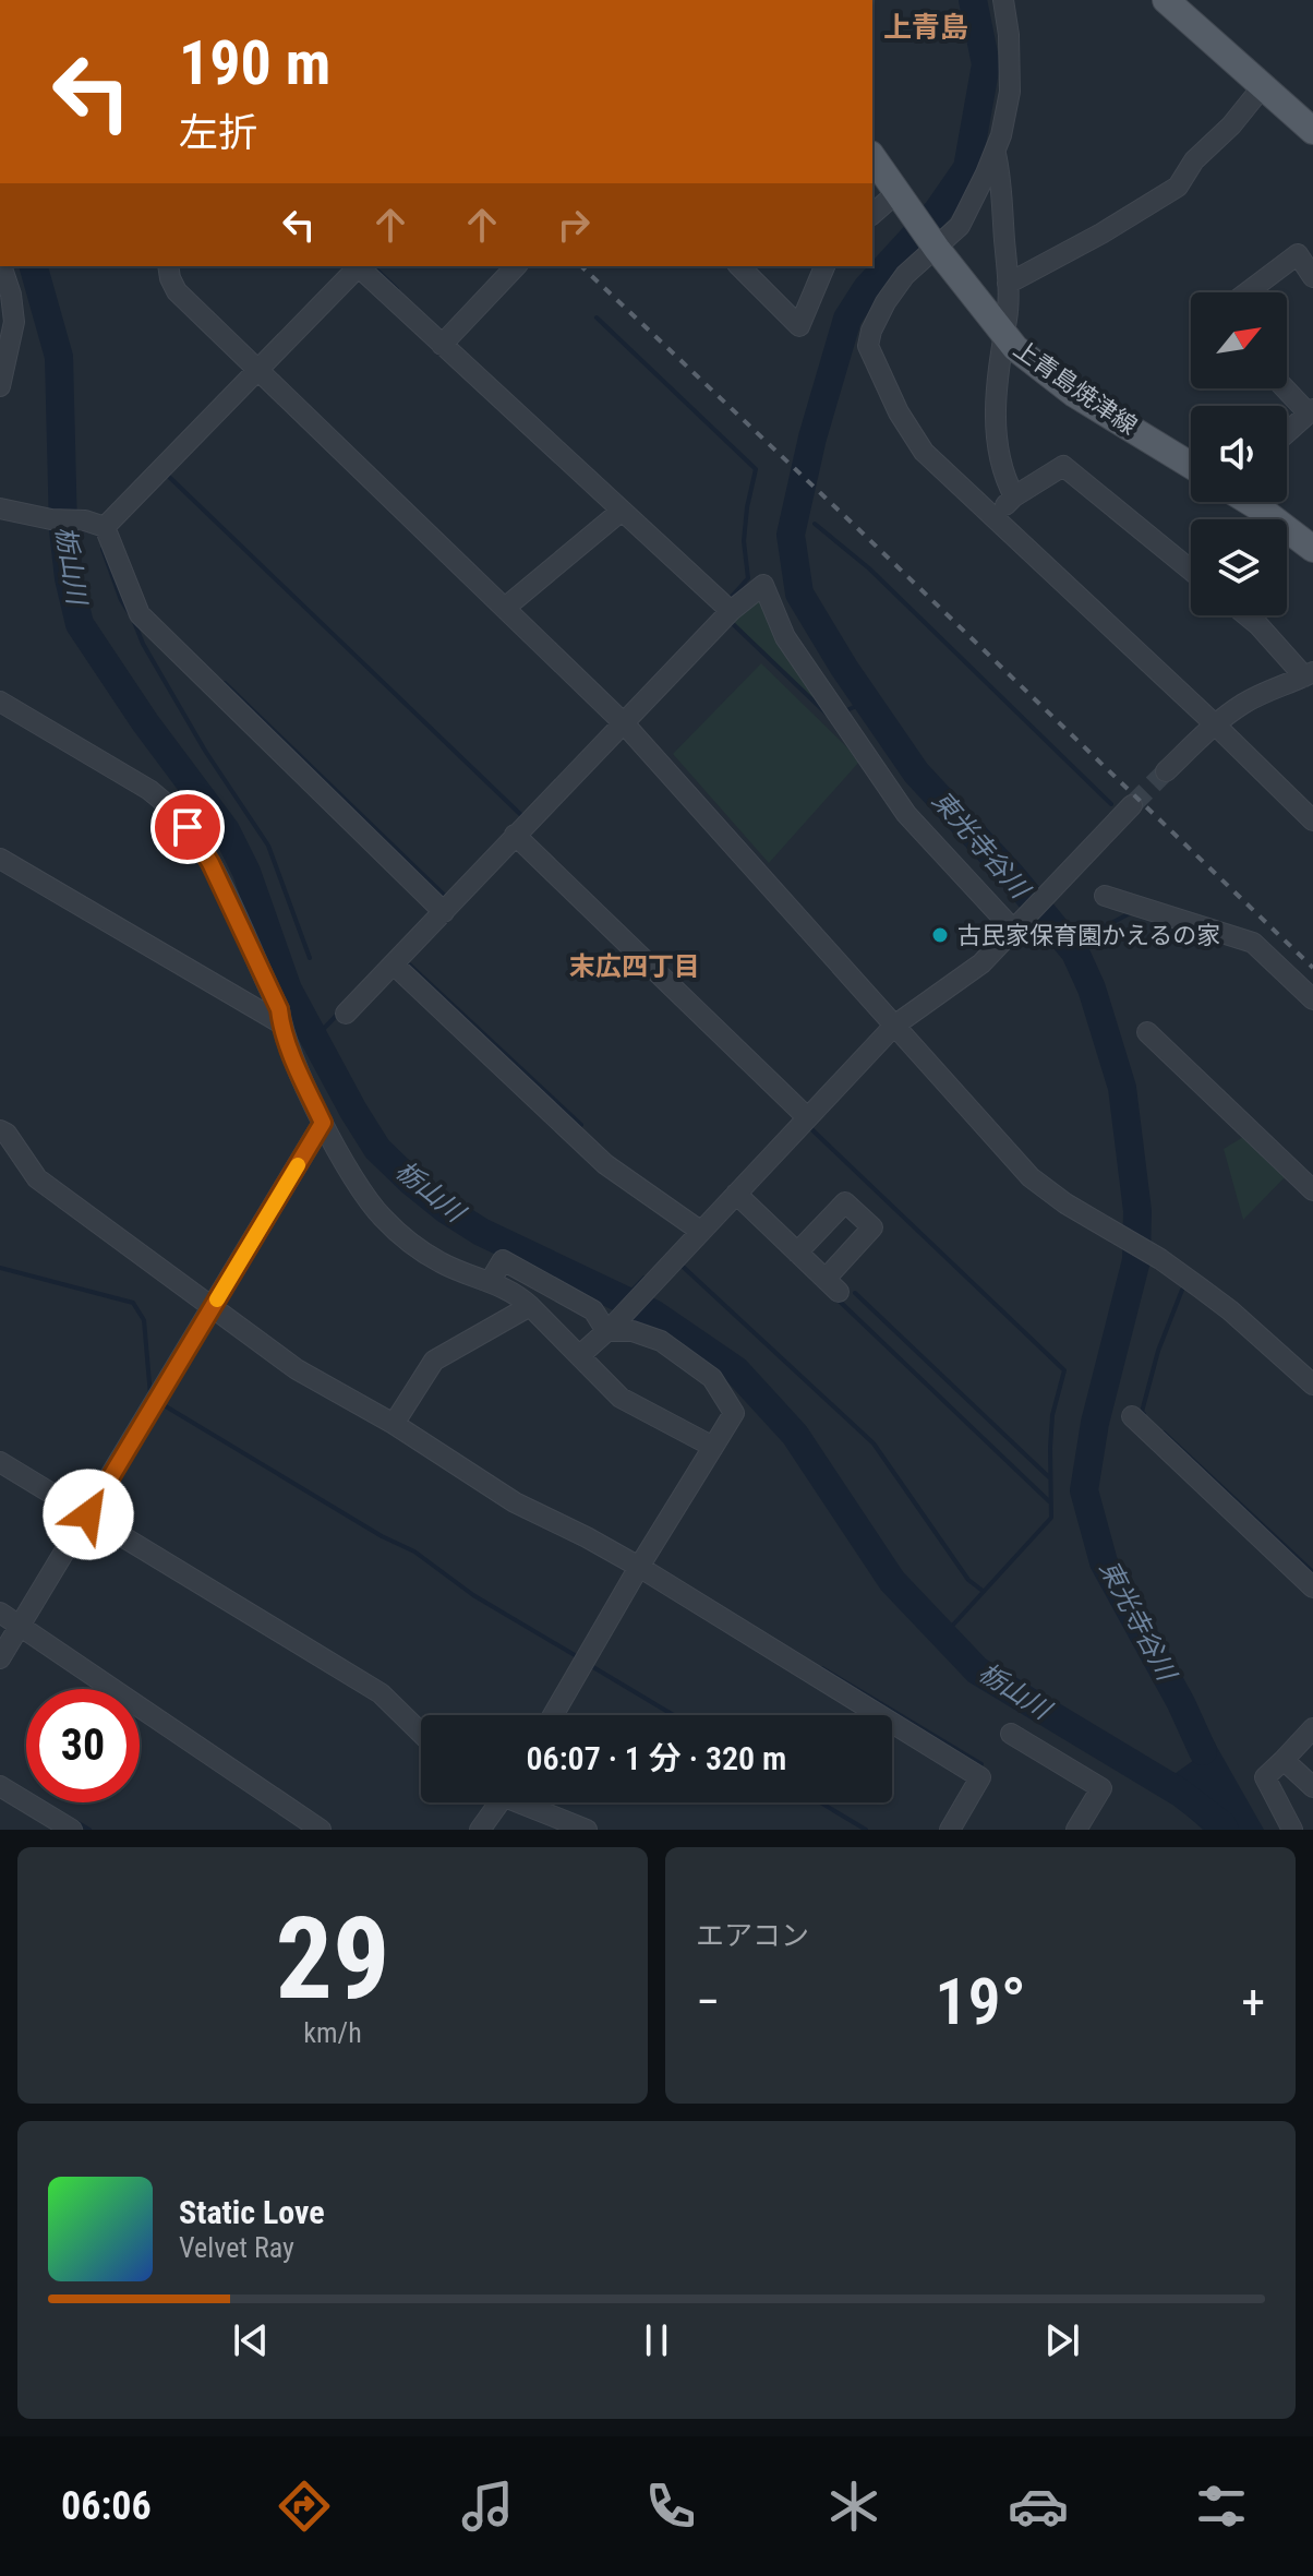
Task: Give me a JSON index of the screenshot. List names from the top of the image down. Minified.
{"streets":{"main road":["上青島焼津線"]},"districts":["上青島","末広四丁目"],"water":["栃山川","東光寺谷川"],"places":["古民家保育園かえるの家"],"north":"top right","page":{"turn":["190 m","左折"],"limit":"30","trip":"06:07 · 1 分 · 320 m","tile":[["29","km/h"],"エアコン"],"heat":["−","19°","+"],"song":["Static Love","Velvet Ray"],"tabs":"06:06"}}
